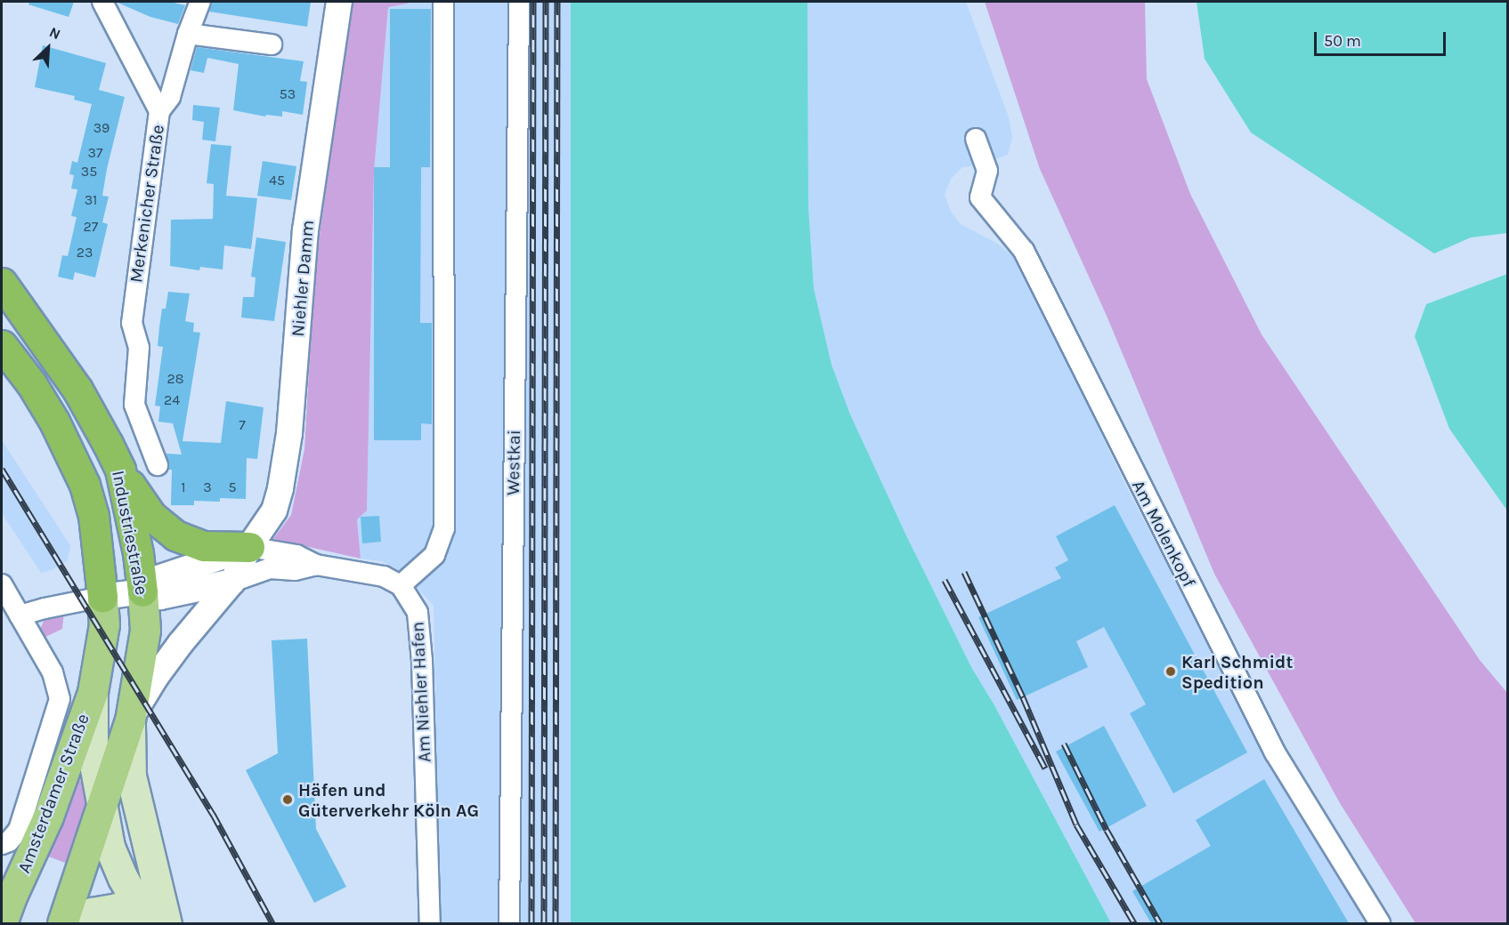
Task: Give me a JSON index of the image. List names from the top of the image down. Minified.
{"streets":{"highway":["Industriestraße"],"main road":["Amsterdamer Straße"],"street":["Merkenicher Straße","Niehler Damm","Westkai","Am Molenkopf","Am Niehler Hafen"]},"crossings":[["Niehler Damm","Industriestraße"],["Industriestraße","Amsterdamer Straße"]],"places":["Karl Schmidt Spedition","Häfen und Güterverkehr Köln AG"],"house_numbers":["53","39","37","35","45","31","27","23","28","24","7","1","3","5"],"scale_bar":"50 m","north":"top right"}
